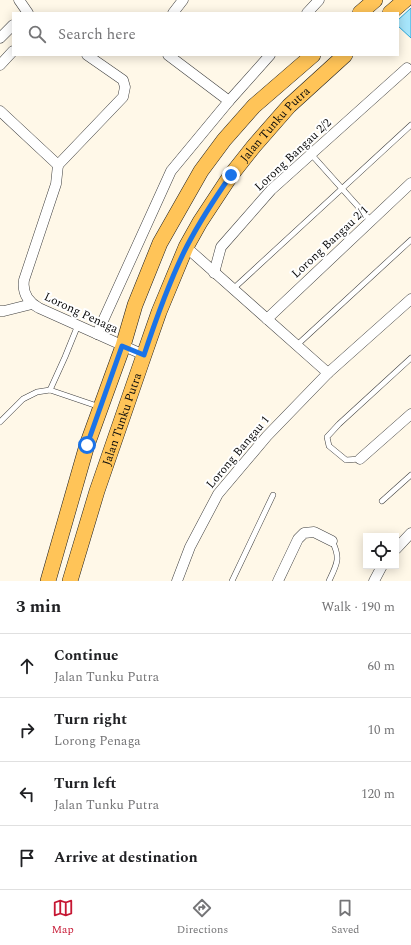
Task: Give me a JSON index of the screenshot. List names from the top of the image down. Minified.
{"streets":{"main road":["Jalan Tunku Putra"],"street":["Lorong Bangau 2/2","Lorong Bangau 2/1","Lorong Penaga","Lorong Bangau 1"]},"crossings":[["Jalan Tunku Putra","Lorong Penaga"]],"page":{"search":"Search here","heading":["3 min","Walk · 190 m"],"list":[["Continue","Jalan Tunku Putra","60 m"],["Turn right","Lorong Penaga","10 m"],["Turn left","Jalan Tunku Putra","120 m"],"Arrive at destination"],"nav":["Map","Directions","Saved"]}}
